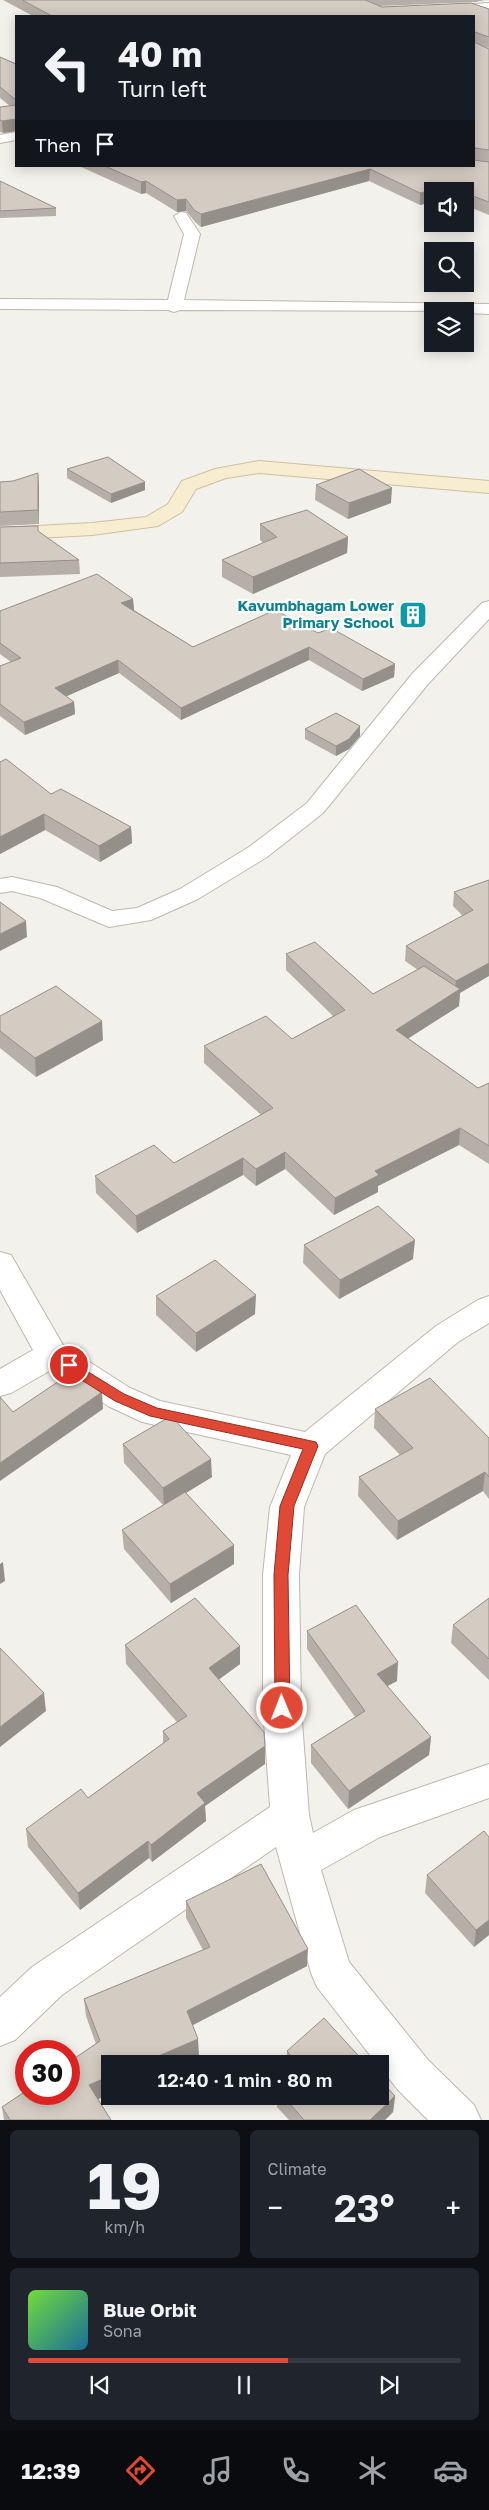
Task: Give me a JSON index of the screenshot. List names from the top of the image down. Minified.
{"places":{"building":["Kavumbhagam Lower Primary School"]},"page":{"turn":["40 m","Turn left"],"then":"Then","limit":"30","trip":"12:40 · 1 min · 80 m","tile":[["19","km/h"],"Climate"],"heat":["−","23°","+"],"song":["Blue Orbit","Sona"],"tabs":"12:39"}}
